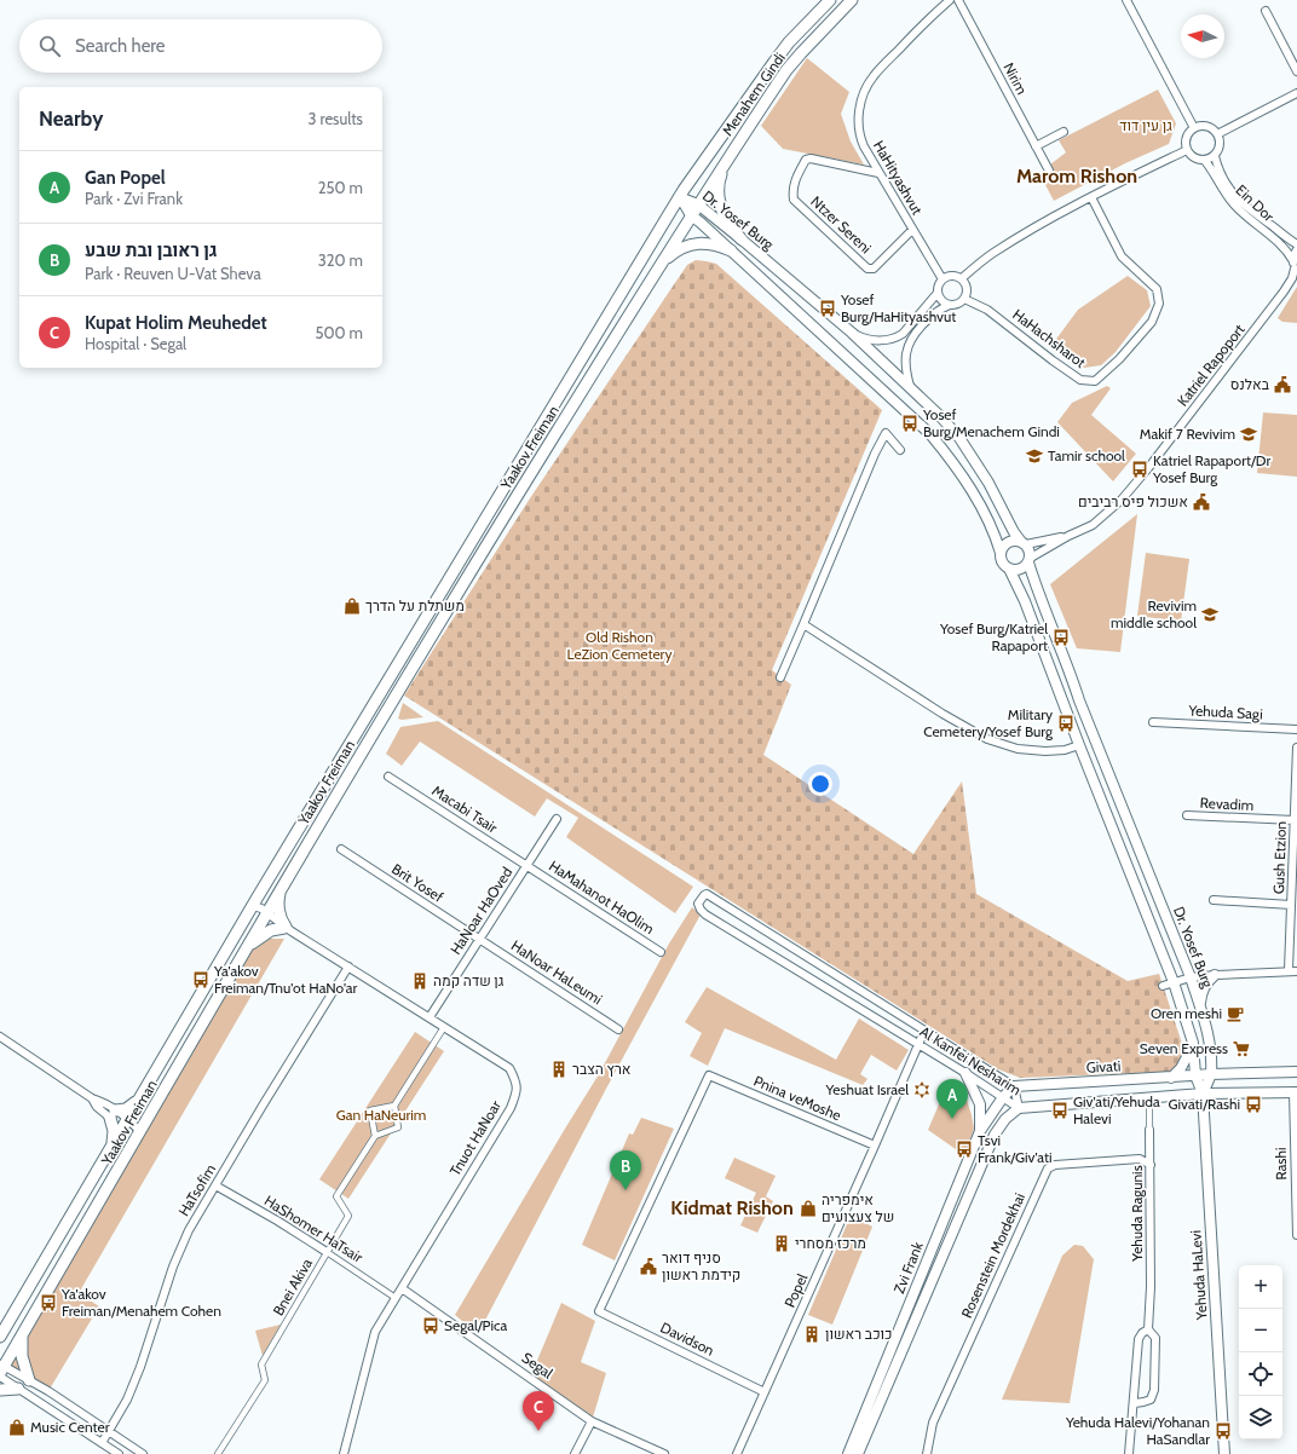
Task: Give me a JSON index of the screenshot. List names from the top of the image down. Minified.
{"streets":{"main road":["Menahem Gindi","Yaakov Freiman"],"street":["Nirim","HaHityashvut","Ein Dor","Dr. Yosef Burg","Ntzer Sereni","HaHachsharot","Katriel Rapoport","Yehuda Sagi","Revadim","Macabi Tsair","Gush Etzion","Brit Yosef","HaMahanot HaOlim","HaNoar HaOved","HaNoar HaLeumi","Al Kanfei Nesharim","Givati","Pnina veMoshe","Tnuot HaNoar","Rashi","HaTsofim","Yehuda Ragunis","HaShomer HaTsair","Rosenstein Mordekhai","Zvi Frank","Yehuda HaLevi","Bnei Akiva","Popel","Davidson","Segal"]},"crossings":[["Menahem Gindi","Dr. Yosef Burg"],["Menahem Gindi","Yaakov Freiman"],["HaHityashvut","Ntzer Sereni"],["HaHityashvut","HaHachsharot"],["Ein Dor","Katriel Rapoport"],["Dr. Yosef Burg","Katriel Rapoport"],["Dr. Yosef Burg","Yaakov Freiman"],["Dr. Yosef Burg","Givati"],["Dr. Yosef Burg","Yehuda HaLevi"],["Yaakov Freiman","Tnuot HaNoar"],["Revadim","Gush Etzion"],["Macabi Tsair","HaMahanot HaOlim"],["Macabi Tsair","HaNoar HaOved"],["Brit Yosef","HaNoar HaOved"],["Brit Yosef","HaNoar HaLeumi"],["HaMahanot HaOlim","HaNoar HaOved"],["HaNoar HaOved","HaNoar HaLeumi"],["HaNoar HaOved","Tnuot HaNoar"],["Al Kanfei Nesharim","Givati"],["Al Kanfei Nesharim","Zvi Frank"],["Al Kanfei Nesharim","Popel"],["Pnina veMoshe","Popel"],["Pnina veMoshe","Davidson"],["Tnuot HaNoar","HaTsofim"],["Tnuot HaNoar","HaShomer HaTsair"],["Tnuot HaNoar","Segal"],["HaTsofim","HaShomer HaTsair"],["Yehuda Ragunis","Rosenstein Mordekhai"],["HaShomer HaTsair","Bnei Akiva"],["Popel","Davidson"]],"districts":["Marom Rishon","Kidmat Rishon"],"parks":["גן עין דוד","Old Rishon LeZion Cemetery","Gan HaNeurim"],"places":{"bus stop":["Yosef Burg/HaHityashvut","Yosef Burg/Menachem Gindi","Katriel Rapaport/Dr Yosef Burg","Yosef Burg/Katriel Rapaport","Military Cemetery/Yosef Burg","Ya'akov Freiman/Tnu'ot HaNo'ar","Givati/Rashi","Giv'ati/Yehuda Halevi","Tsvi Frank/Giv'ati","Ya'akov Freiman/Menahem Cohen","Segal/Pica","Yehuda Halevi/Yohanan HaSandlar"],"public building":["באלנס","אשכול פיס רביבים","סניף דואר קידמת ראשון"],"school or university":["Makif 7 Revivim","Tamir school","Revivim middle school"],"shop":["משתלת על הדרך","אימפריה של צעצועים","Music Center"],"building":["גן שדה קמה","ארץ הצבר","מרכז מסחרי","כוכב ראשון"],"cafe":["Oren meshi"],"supermarket":["Seven Express"],"synagogue":["Yeshuat Israel"]},"north":"left","page":{"search":"Search here","heading":["Nearby","3 results"],"list":[{"mark":"A","name":"Gan Popel","note":"Park · Zvi Frank","value":"250 m"},{"mark":"B","name":"גן ראובן ובת שבע","note":"Park · Reuven U-Vat Sheva","value":"320 m"},{"mark":"C","name":"Kupat Holim Meuhedet","note":"Hospital · Segal","value":"500 m"}],"pins":["A","B","C"],"map_buttons":["+","−"]}}
